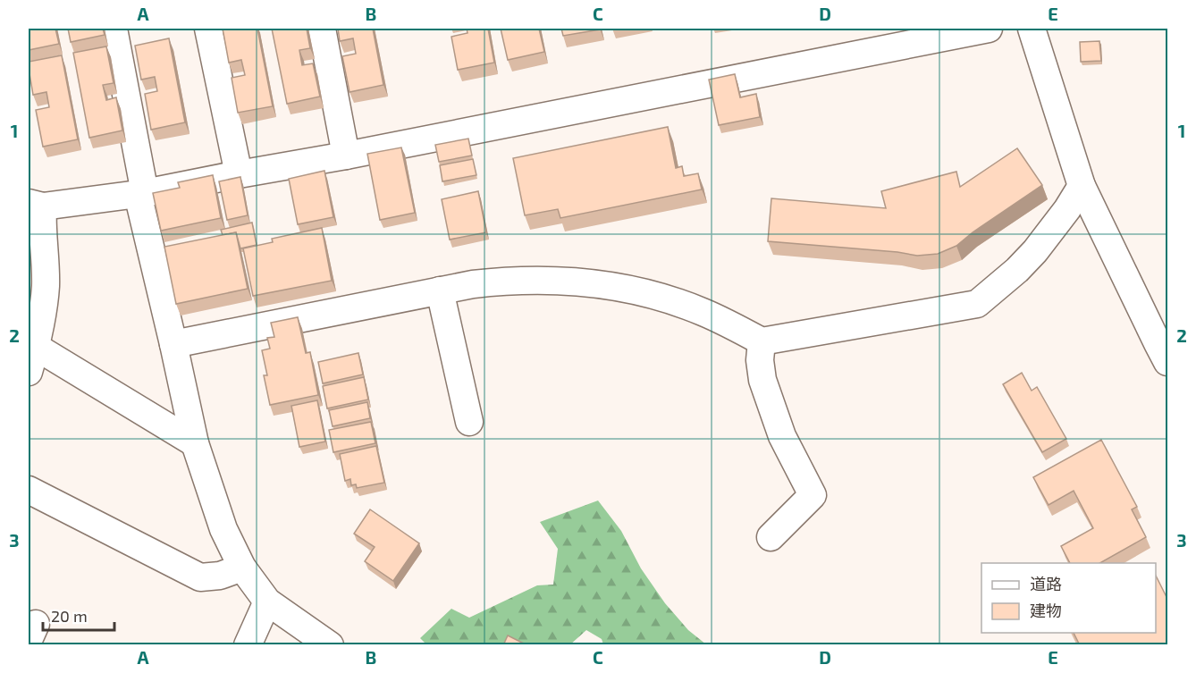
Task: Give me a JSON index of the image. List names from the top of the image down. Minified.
{"legend":["道路","建物"],"scale_bar":"20 m","grid":{"columns":["A","B","C","D","E"],"rows":["1","2","3"]}}
